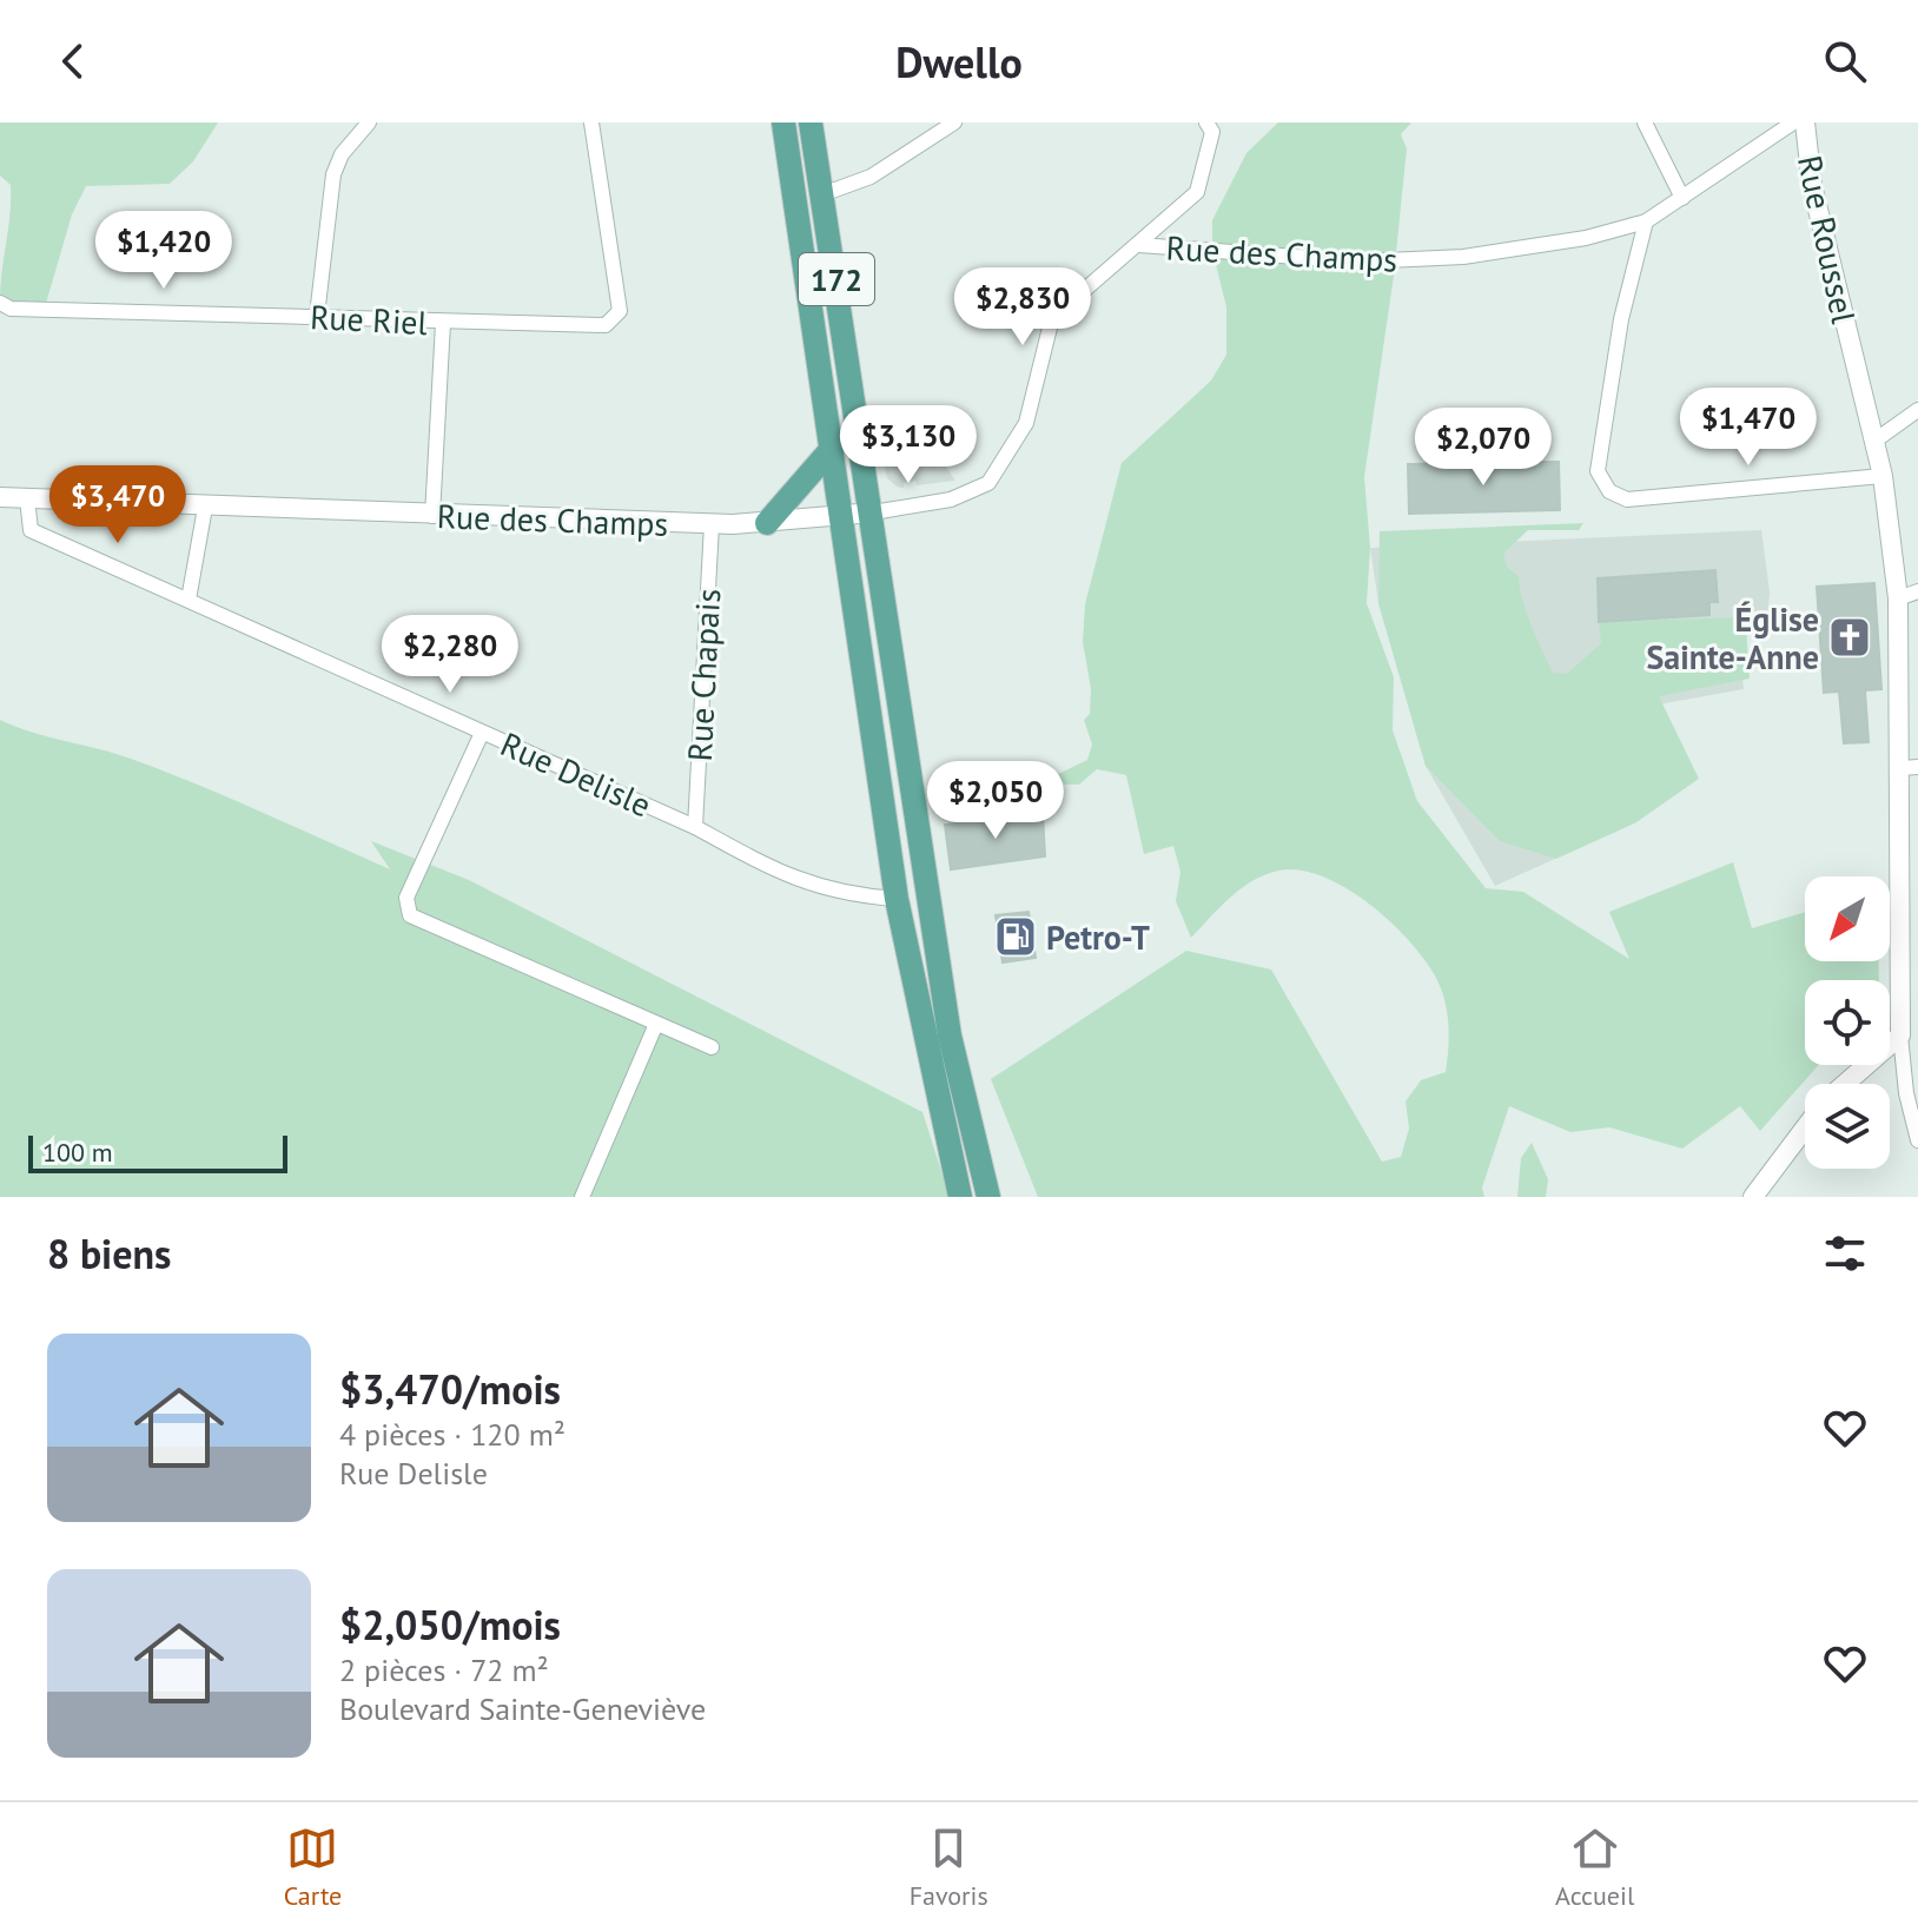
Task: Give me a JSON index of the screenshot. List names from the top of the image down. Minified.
{"streets":{"main road":["172"],"street":["Rue Roussel","Rue des Champs","Rue Riel","Rue Chapais","Rue Delisle"]},"crossings":[["Rue des Champs","172"],["Rue des Champs","Rue Chapais"],["Rue des Champs","Rue Delisle"],["172","Rue Delisle"],["Rue Chapais","Rue Delisle"]],"places":{"church":["Église Sainte-Anne"],"fuel station":["Petro-T"]},"scale_bar":"100 m","north":"bottom left","page":{"header":"Dwello","price":["$1,420","$2,830","$1,470","$3,130","$2,070","$3,470","$2,280","$2,050"],"scale":"100 m","heading":"8 biens","list":[{"name":"$3,470/mois","note":"4 pièces · 120 m² · Rue Delisle"},{"name":"$2,050/mois","note":"2 pièces · 72 m² · Boulevard Sainte-Geneviève"}],"tabs":["Carte","Favoris","Accueil"]}}
